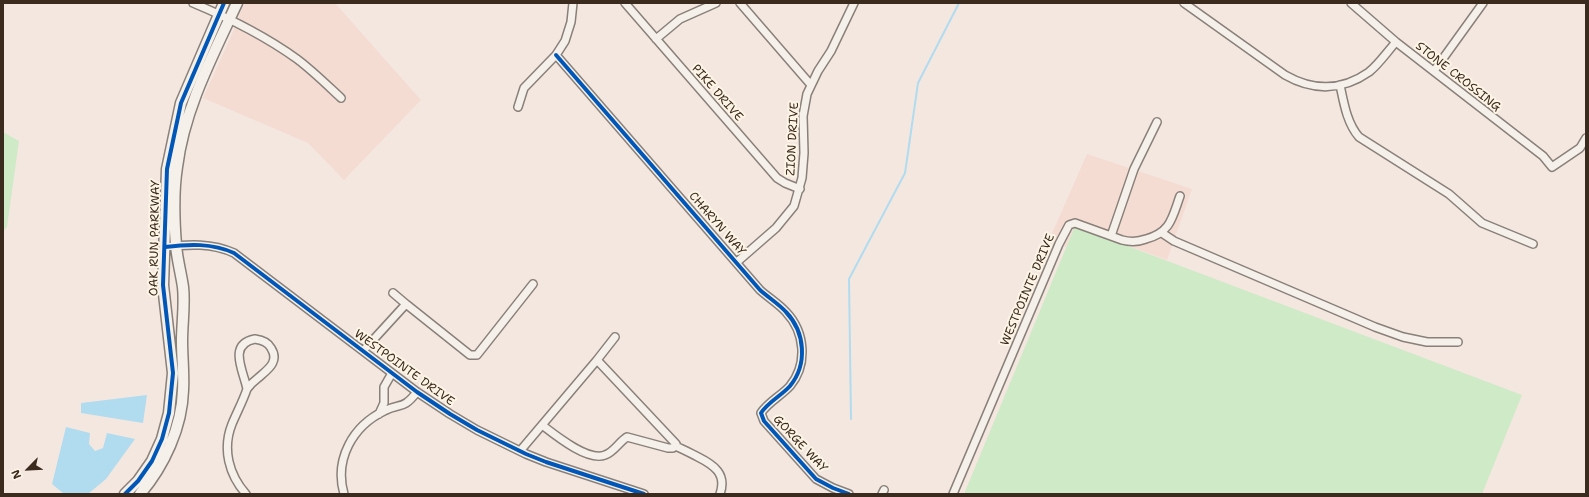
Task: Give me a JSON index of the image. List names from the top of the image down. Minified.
{"streets":{"street":["STONE CROSSING","PIKE DRIVE","ZION DRIVE","CHARYN WAY","OAK RUN PARKWAY","WESTPOINTE DRIVE","GORGE WAY"]},"crossings":[["PIKE DRIVE","ZION DRIVE"],["ZION DRIVE","CHARYN WAY"],["CHARYN WAY","GORGE WAY"],["OAK RUN PARKWAY","WESTPOINTE DRIVE"]],"north":"bottom left"}
